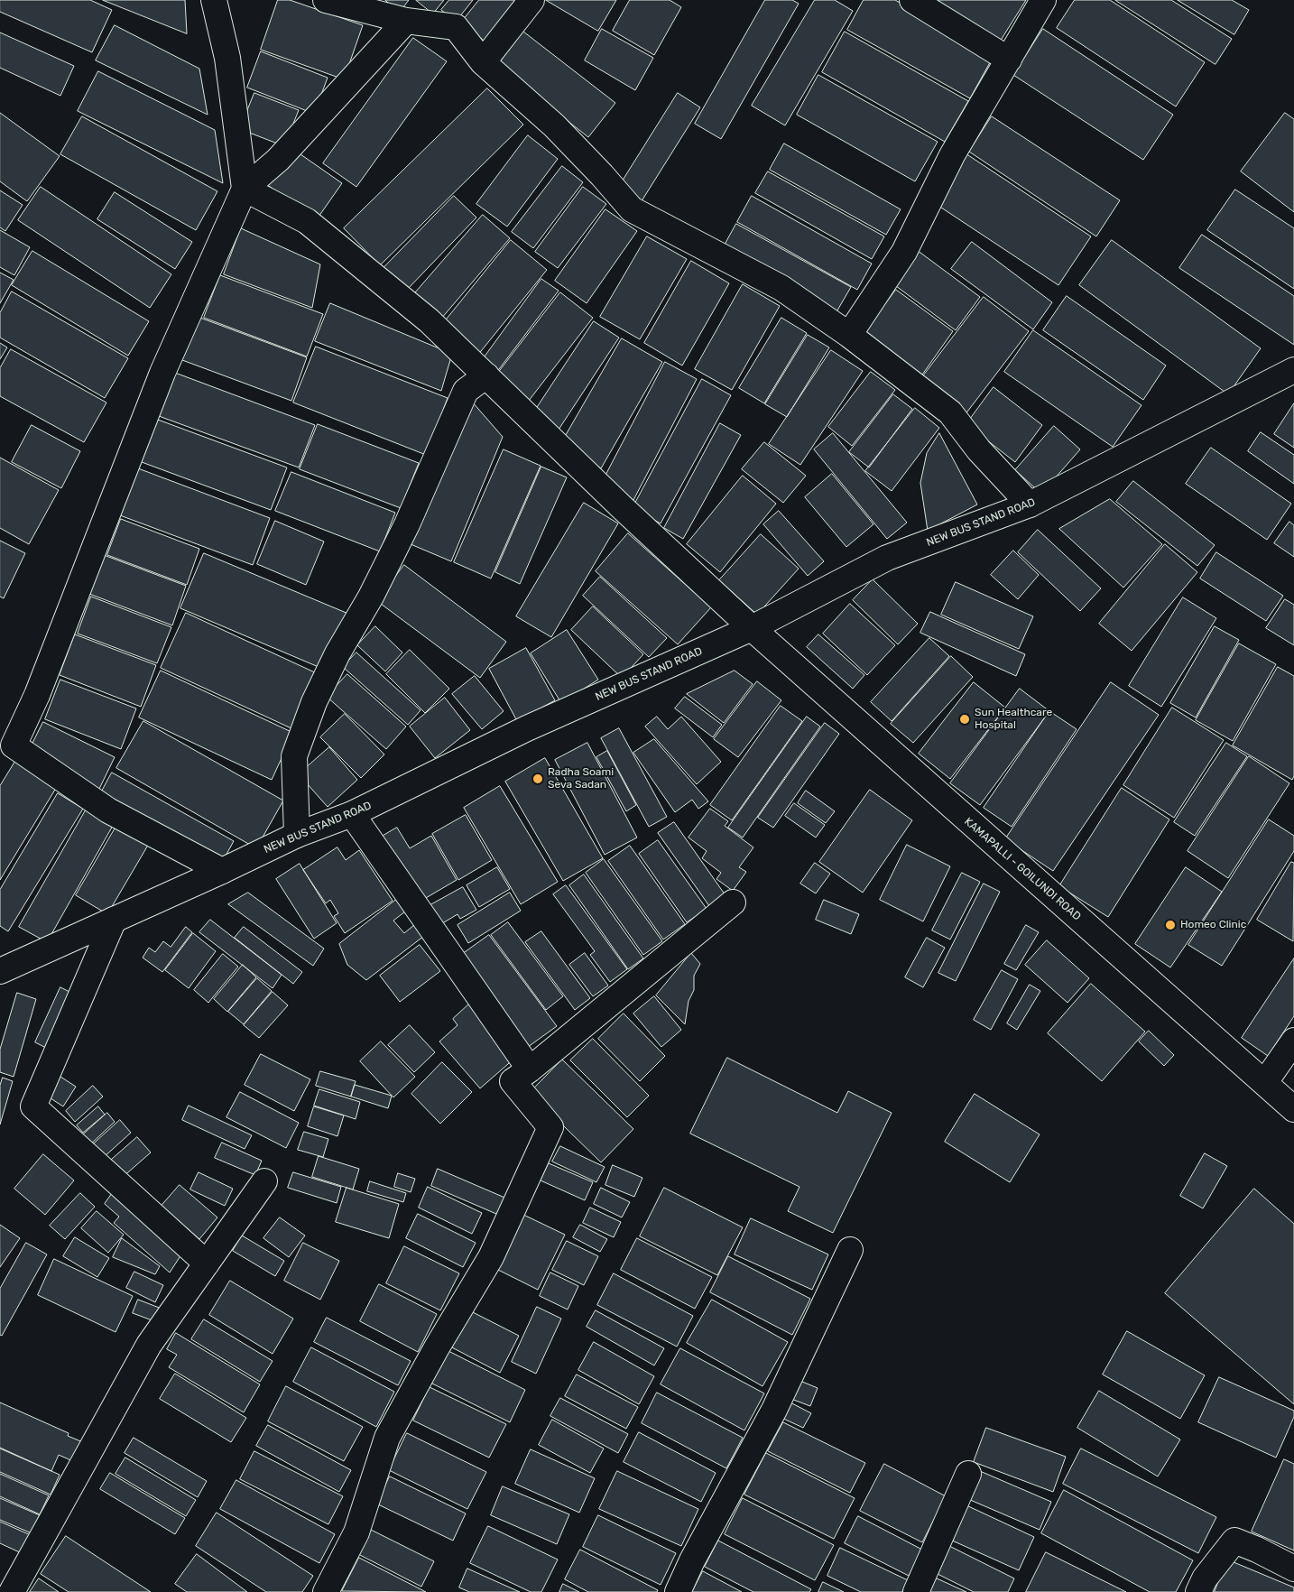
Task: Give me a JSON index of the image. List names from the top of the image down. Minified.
{"streets":{"main road":["NEW BUS STAND ROAD","KAMAPALLI - GOILUNDI ROAD"]},"crossings":[["NEW BUS STAND ROAD","KAMAPALLI - GOILUNDI ROAD"]],"places":["Sun Healthcare Hospital","Radha Soami Seva Sadan","Homeo Clinic"]}
